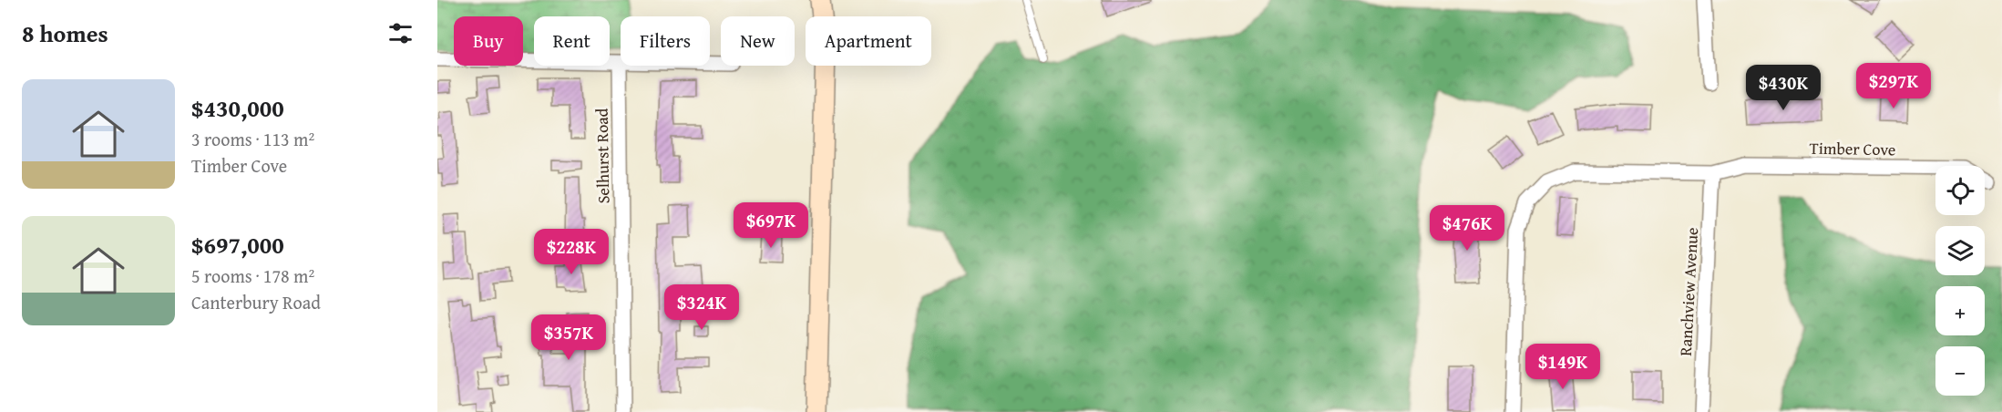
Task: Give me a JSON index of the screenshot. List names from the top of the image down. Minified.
{"streets":{"street":["Timber Cove","Selhurst Road","Ranchview Avenue"]},"crossings":[["Timber Cove","Ranchview Avenue"]],"page":{"heading":"8 homes","chip":["Buy","Rent","Filters","New","Apartment"],"price":["$297K","$430K","$697K","$476K","$228K","$324K","$357K","$149K"],"list":[{"name":"$430,000","note":"3 rooms · 113 m² · Timber Cove"},{"name":"$697,000","note":"5 rooms · 178 m² · Canterbury Road"}],"map_buttons":["+","−"]}}
